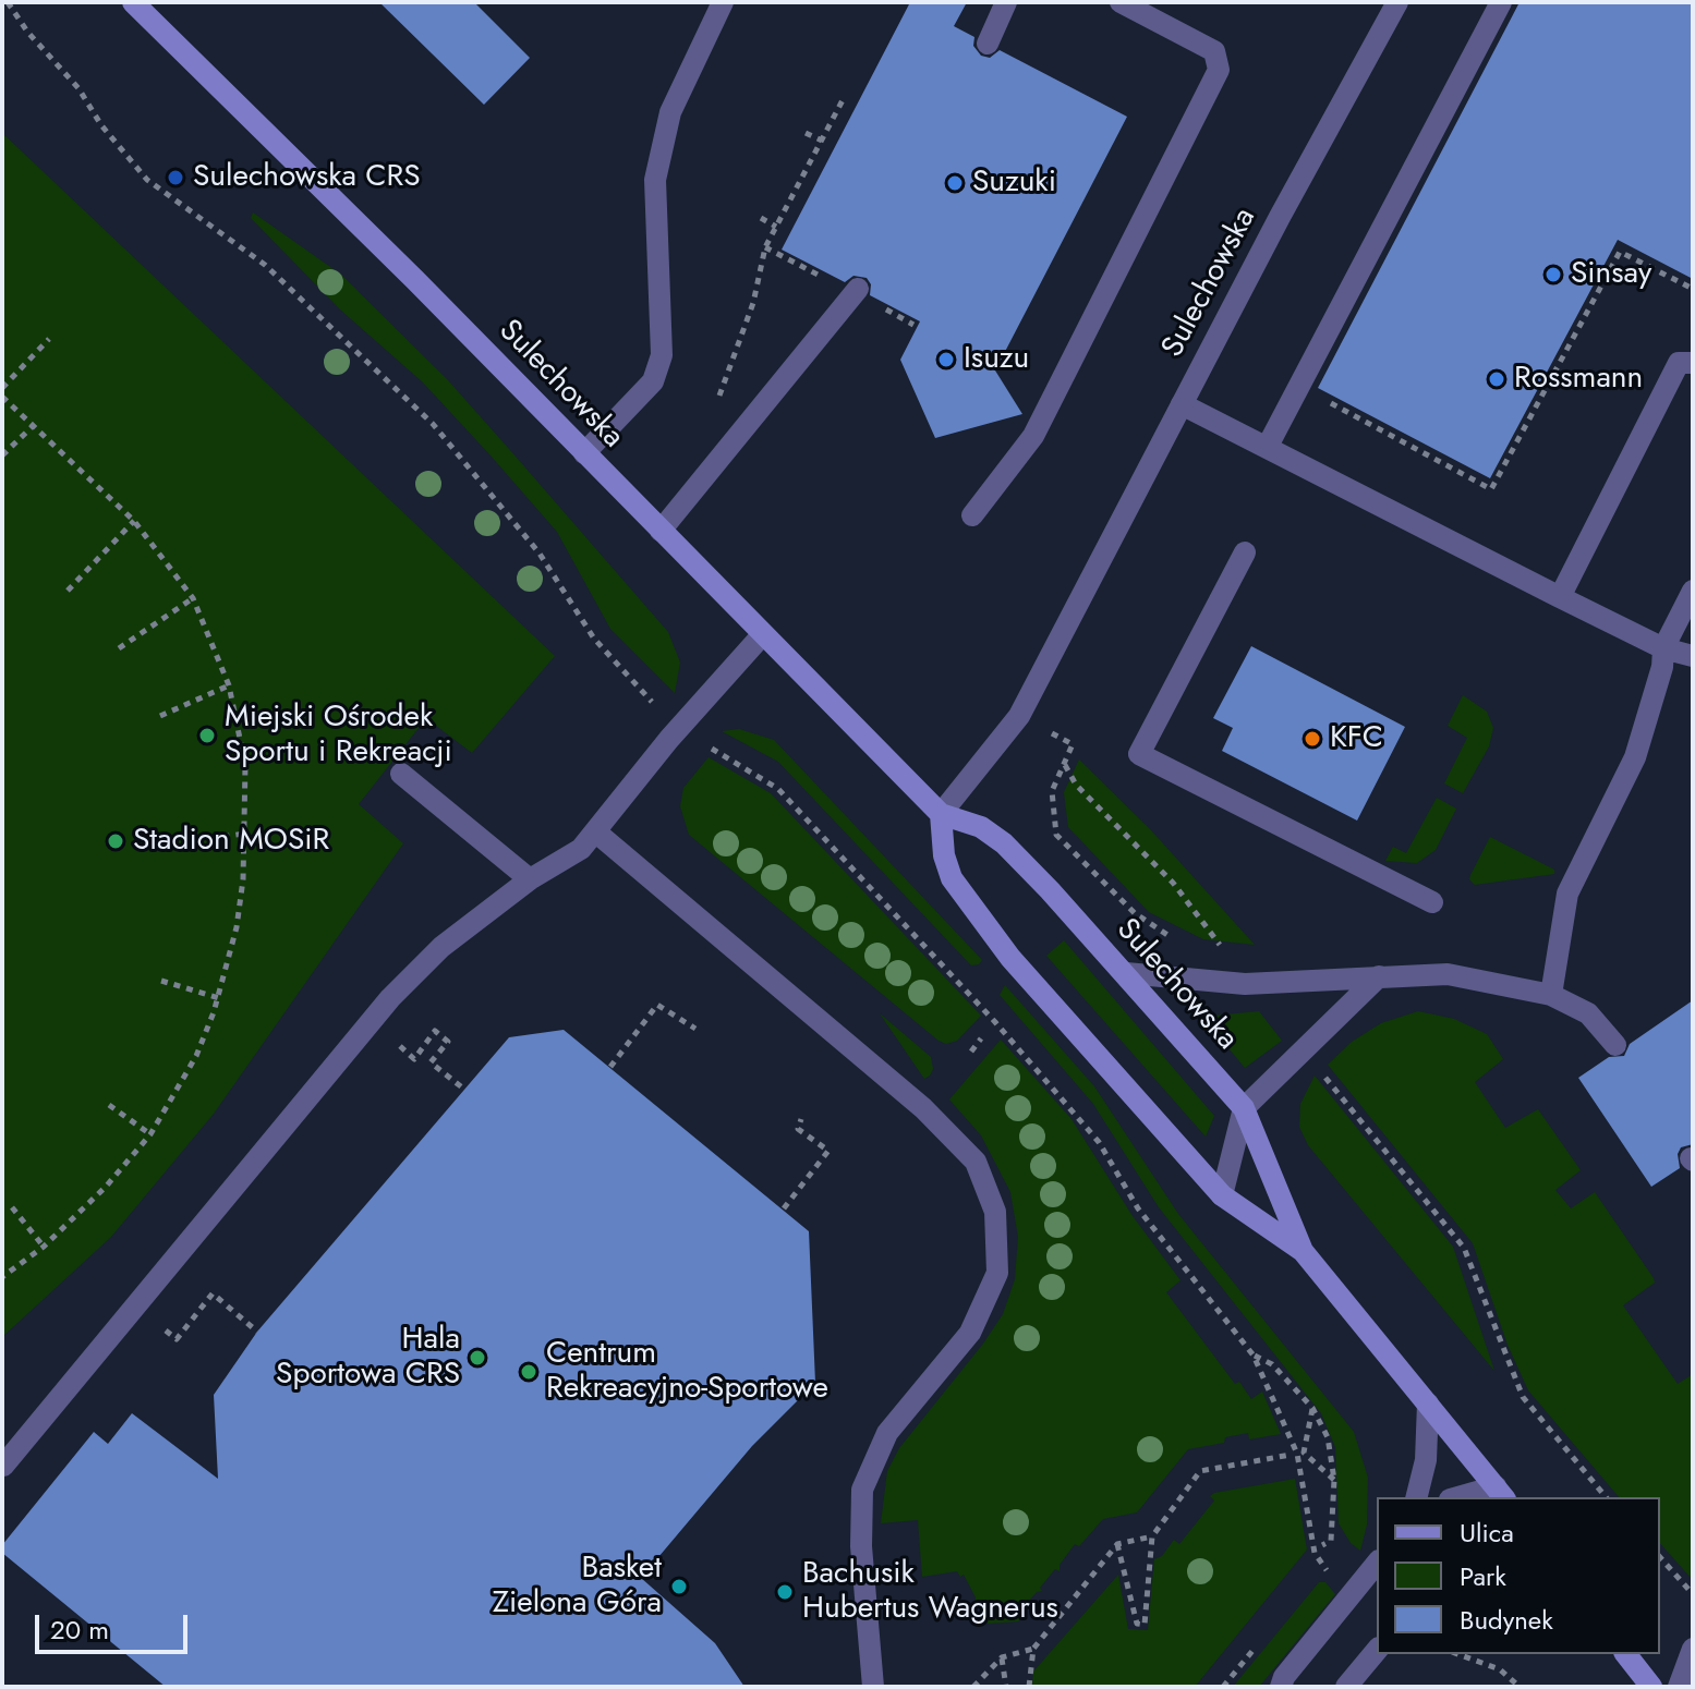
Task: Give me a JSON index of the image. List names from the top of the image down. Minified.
{"streets":{"street":["Sulechowska"]},"places":["Sulechowska CRS","Suzuki","Sinsay","Isuzu","Rossmann","Miejski Ośrodek Sportu i Rekreacji","KFC","Stadion MOSiR","Hala Sportowa CRS","Centrum Rekreacyjno-Sportowe","Basket Zielona Góra","Bachusik Hubertus Wagnerus"],"legend":["Ulica","Park","Budynek"],"scale_bar":"20 m"}
